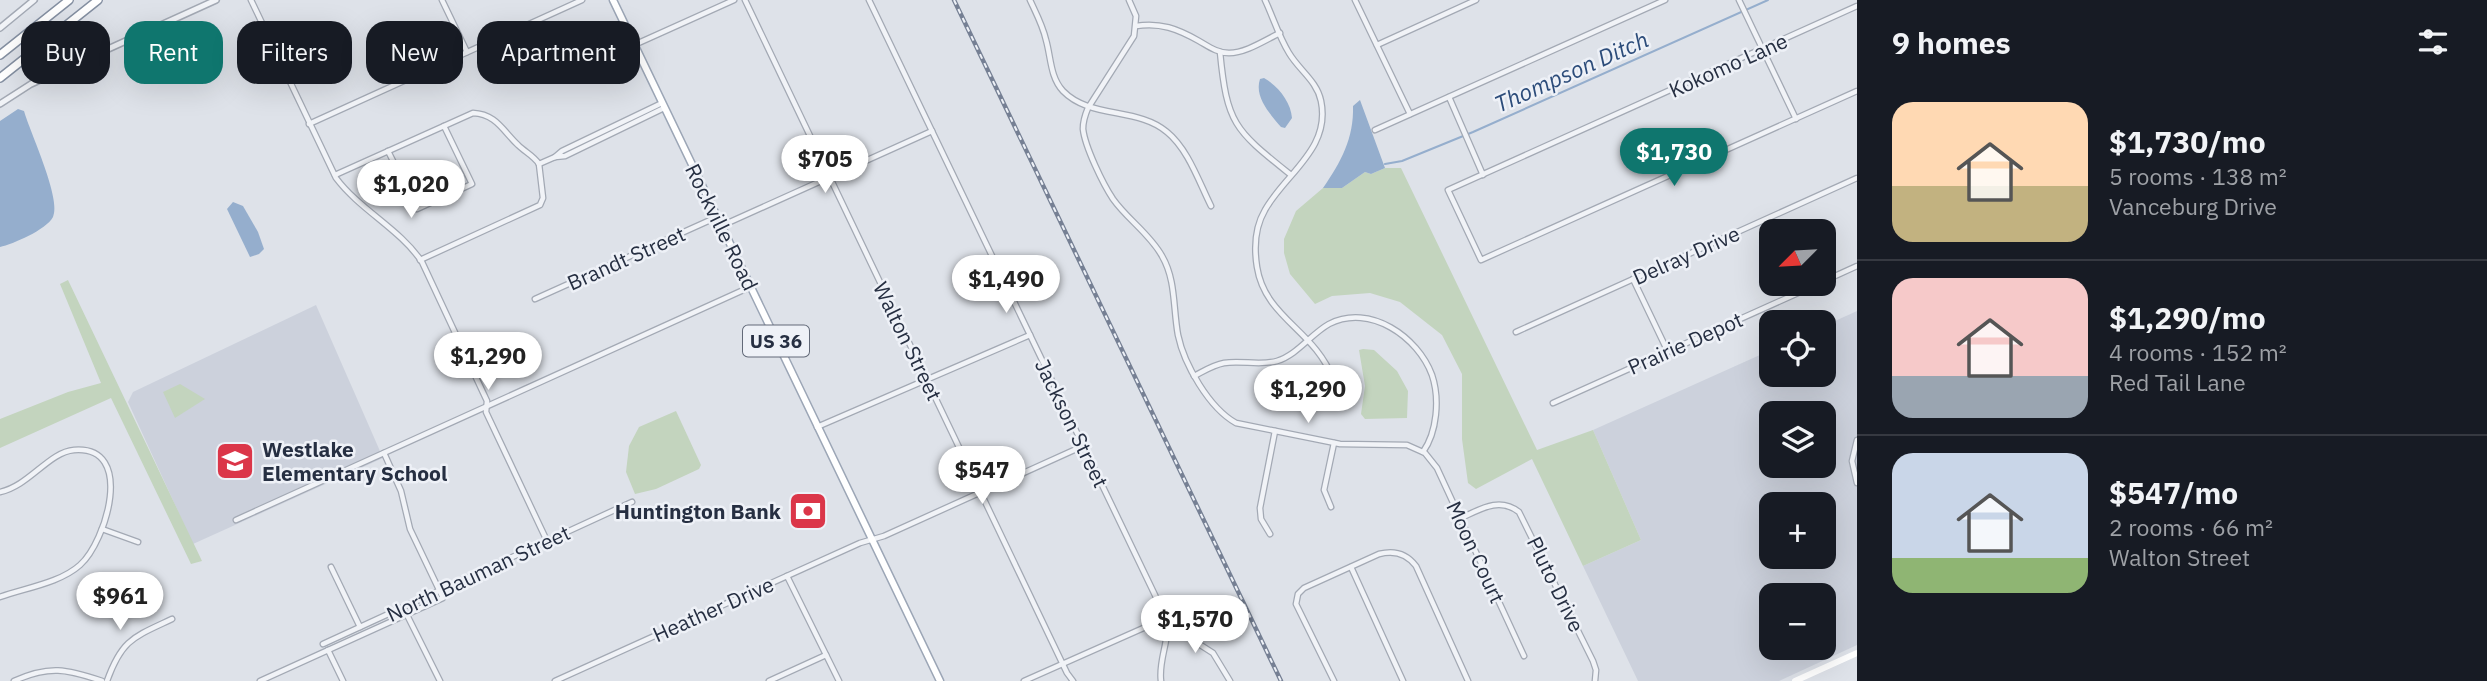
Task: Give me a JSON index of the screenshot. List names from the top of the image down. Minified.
{"streets":{"main road":["Rockville Road","US 36"],"street":["Kokomo Lane","Delray Drive","Brandt Street","Walton Street","Prairie Depot","Jackson Street","Moon Court","North Bauman Street","Pluto Drive","Heather Drive"]},"crossings":[["Rockville Road","Brandt Street"],["Rockville Road","Heather Drive"],["Walton Street","Heather Drive"],["Jackson Street","Heather Drive"],["Moon Court","Pluto Drive"]],"water":["Thompson Ditch"],"places":{"school or university":["Westlake Elementary School"],"bank":["Huntington Bank"]},"north":"bottom left","page":{"heading":"9 homes","chip":["Buy","Rent","Filters","New","Apartment"],"list":[{"name":"$1,730/mo","note":"5 rooms · 138 m² · Vanceburg Drive"},{"name":"$1,290/mo","note":"4 rooms · 152 m² · Red Tail Lane"},{"name":"$547/mo","note":"2 rooms · 66 m² · Walton Street"}],"price":["$1,730","$705","$1,020","$1,490","$1,290","$1,290","$547","$961","$1,570"],"map_buttons":["+","−"]}}
